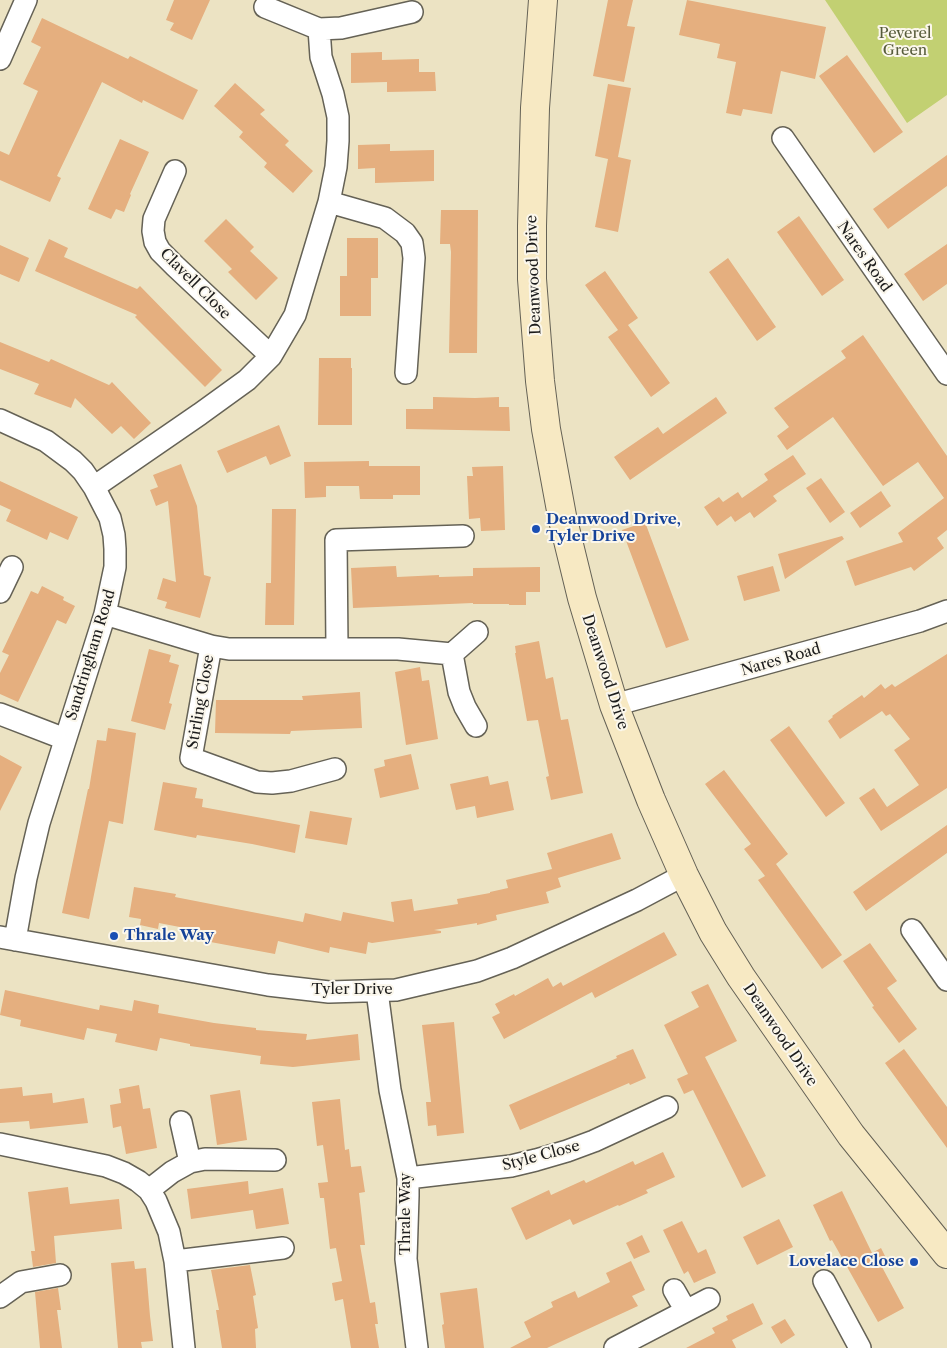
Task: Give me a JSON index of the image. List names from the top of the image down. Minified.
{"streets":{"street":["Nares Road","Deanwood Drive","Clavell Close","Sandringham Road","Stirling Close","Tyler Drive","Style Close","Thrale Way"]},"crossings":[["Nares Road","Deanwood Drive"],["Deanwood Drive","Tyler Drive"],["Sandringham Road","Stirling Close"],["Sandringham Road","Tyler Drive"],["Tyler Drive","Thrale Way"],["Style Close","Thrale Way"]],"parks":["Peverel Green"],"places":["Deanwood Drive, Tyler Drive","Thrale Way","Lovelace Close"]}
